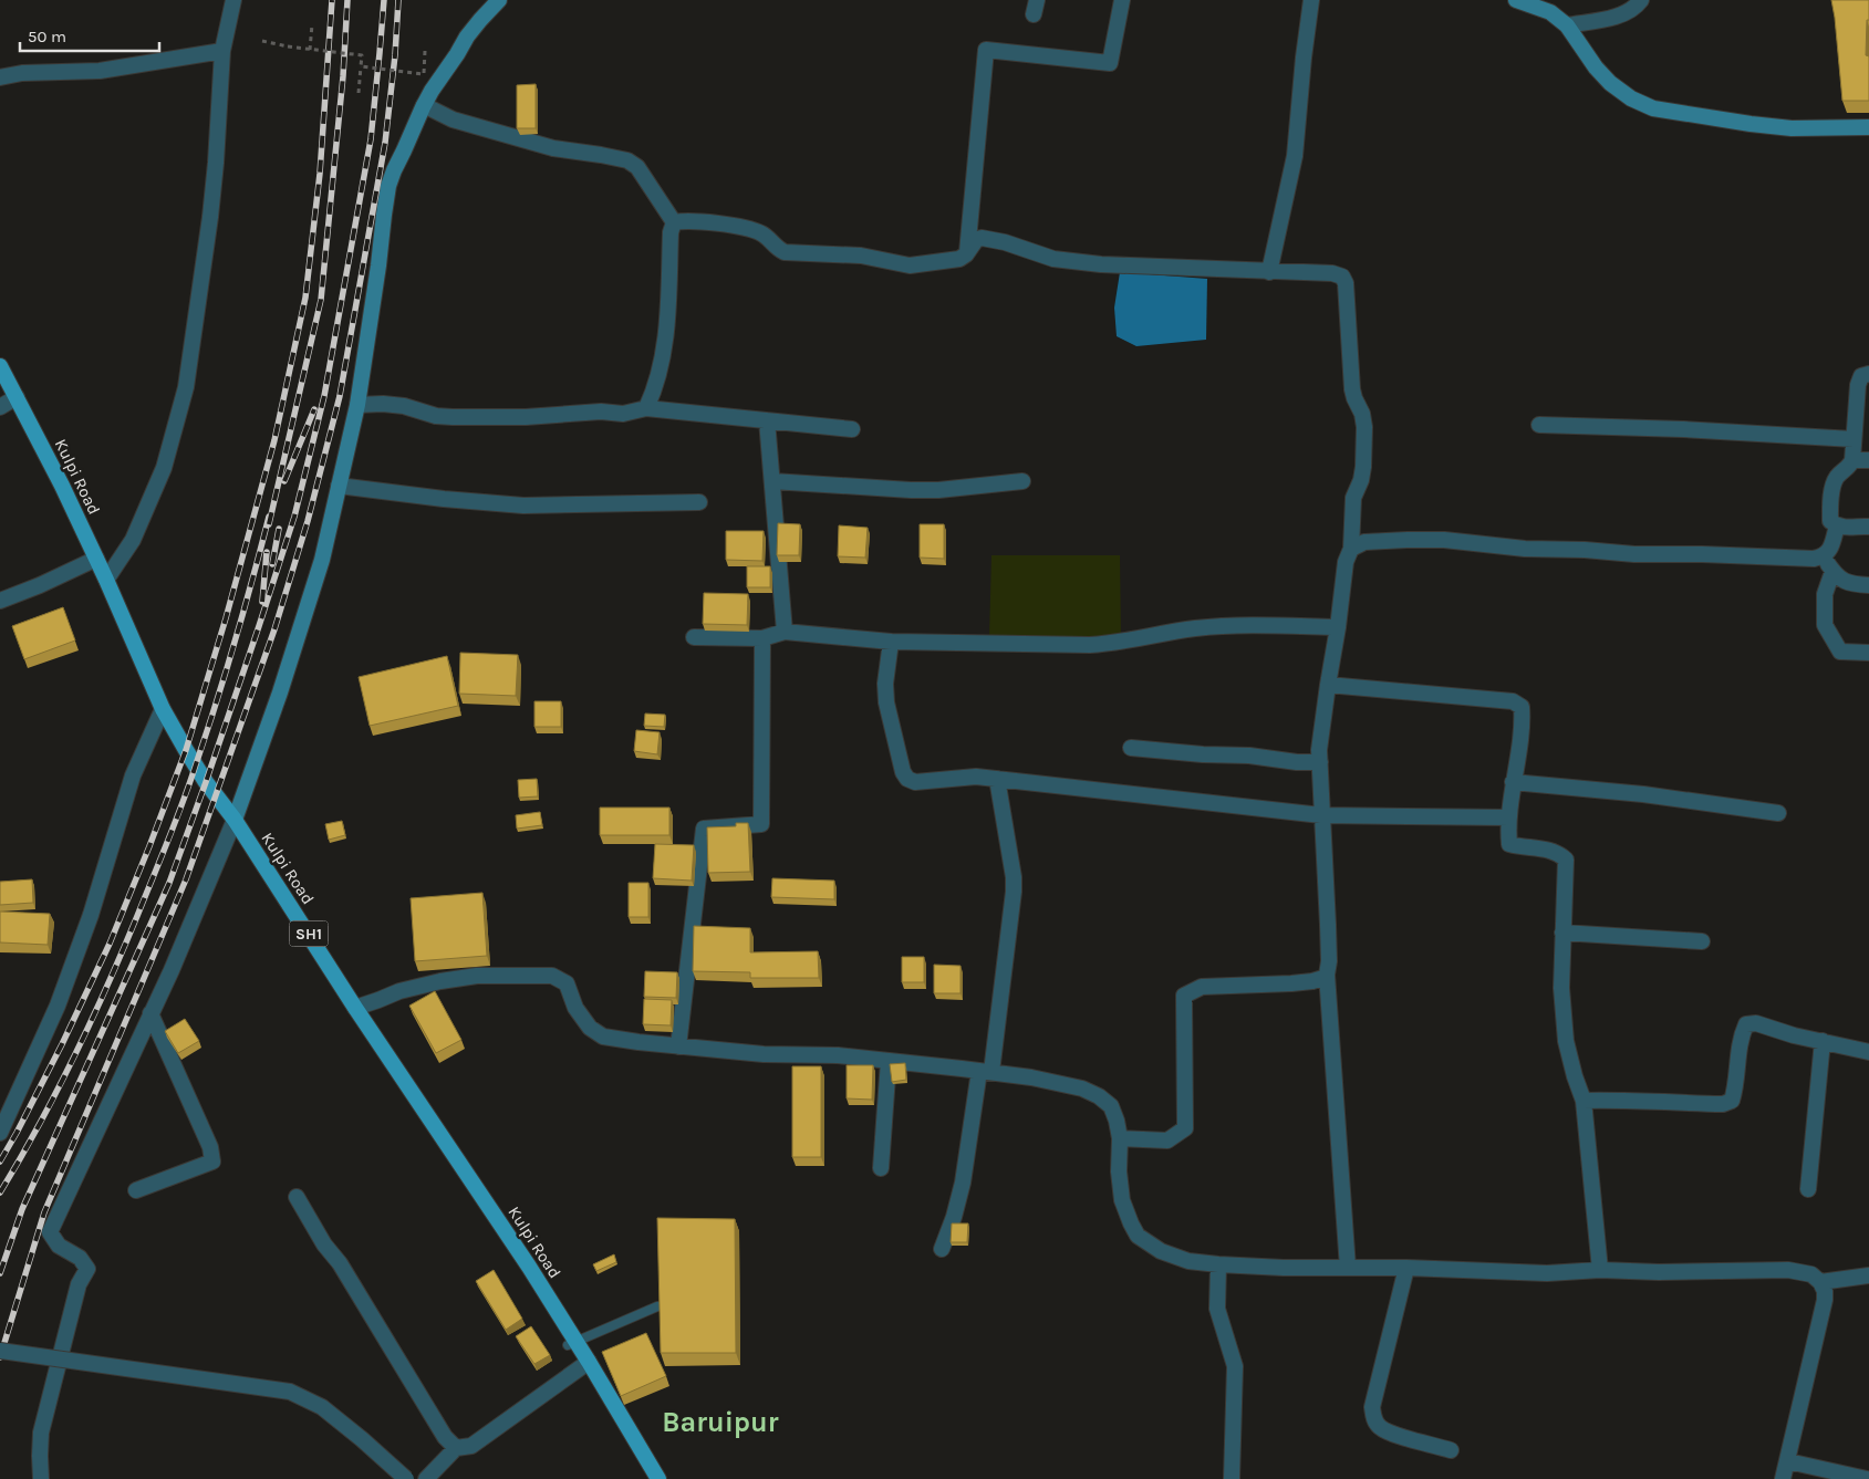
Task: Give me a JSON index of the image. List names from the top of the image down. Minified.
{"streets":{"main road":["Kulpi Road","SH1"]},"districts":["Baruipur"],"scale_bar":"50 m"}
